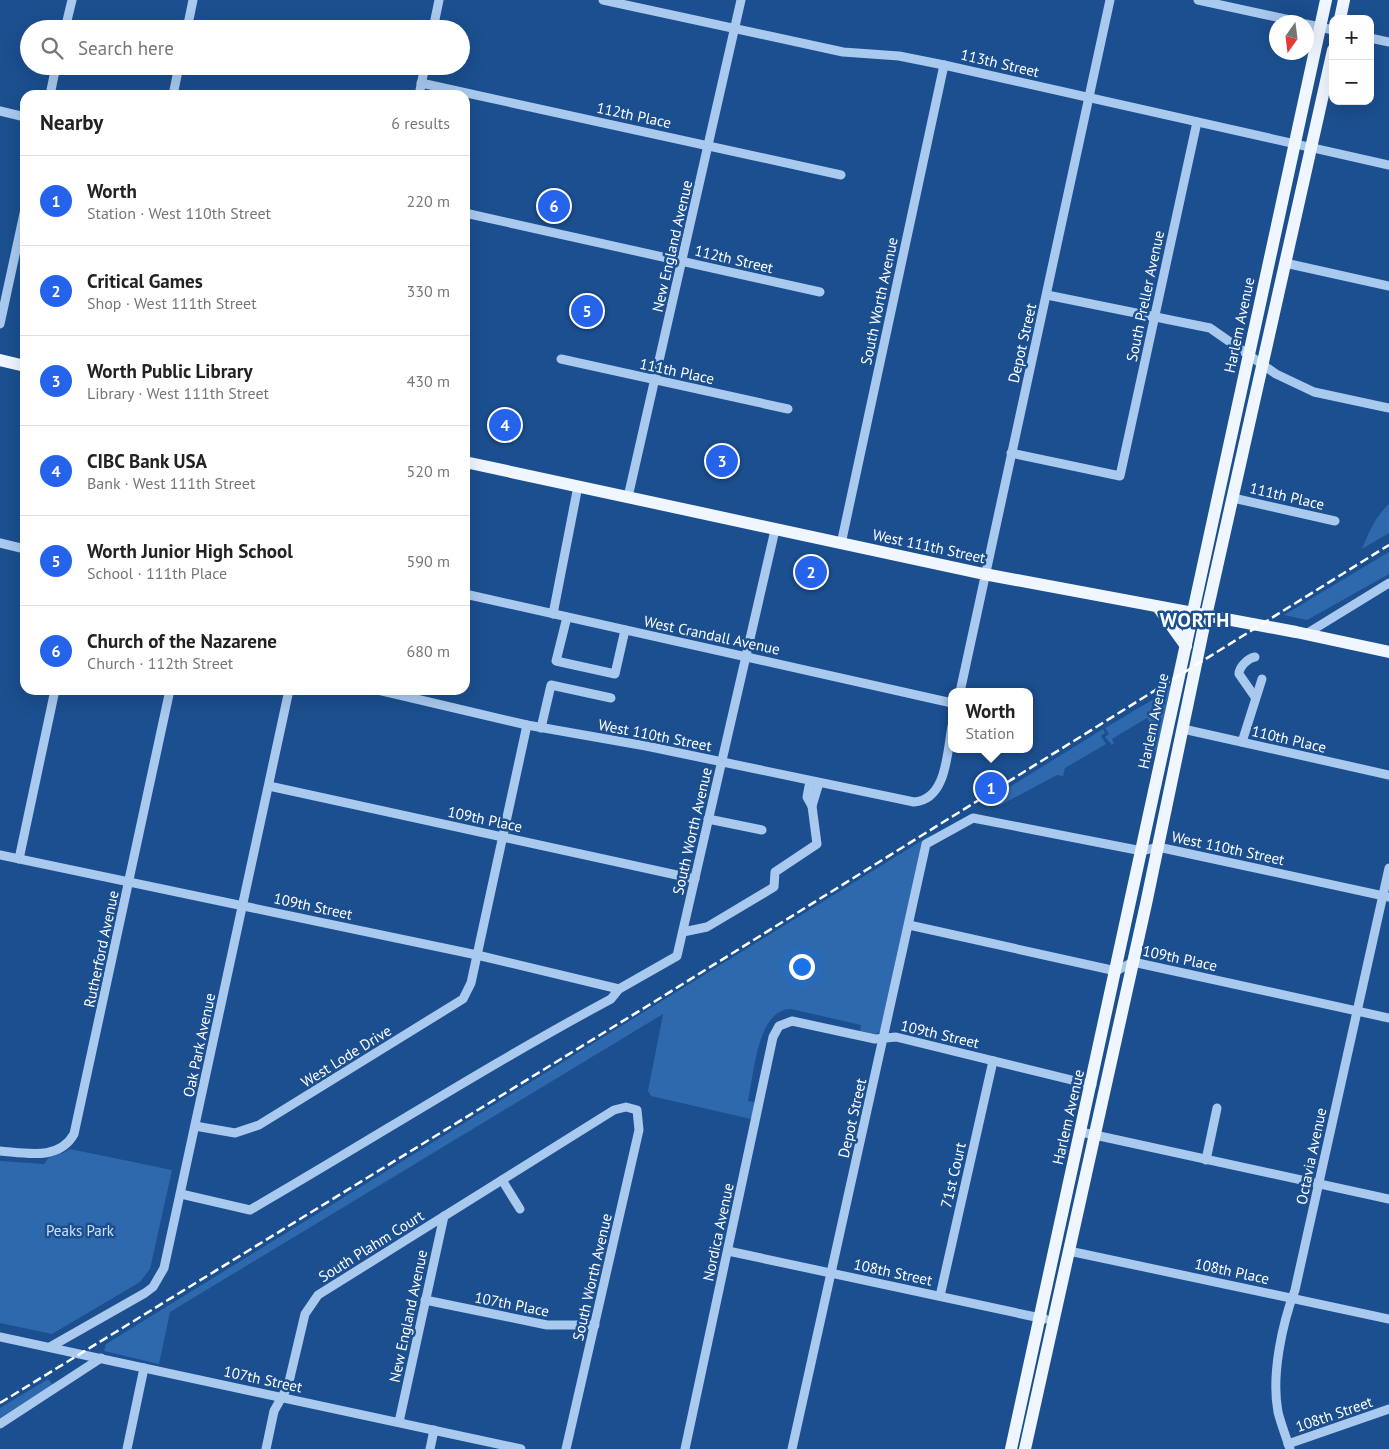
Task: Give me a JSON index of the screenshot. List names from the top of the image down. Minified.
{"streets":{"main road":["Harlem Avenue","West 111th Street"],"street":["113th Street","112th Place","New England Avenue","112th Street","South Preller Avenue","South Worth Avenue","Depot Street","111th Place","West Crandall Avenue","West 110th Street","110th Place","109th Place","109th Street","Rutherford Avenue","Oak Park Avenue","West Lode Drive","Octavia Avenue","71st Court","Nordica Avenue","South Plahm Court","108th Place","108th Street","107th Place","107th Street"]},"crossings":[["113th Street","New England Avenue"],["113th Street","South Preller Avenue"],["113th Street","South Worth Avenue"],["113th Street","Harlem Avenue"],["113th Street","Depot Street"],["112th Place","New England Avenue"],["New England Avenue","112th Street"],["New England Avenue","111th Place"],["New England Avenue","West 111th Street"],["New England Avenue","South Plahm Court"],["New England Avenue","107th Place"],["New England Avenue","107th Street"],["South Preller Avenue","Depot Street"],["South Worth Avenue","West 111th Street"],["South Worth Avenue","West Crandall Avenue"],["South Worth Avenue","West 110th Street"],["South Worth Avenue","109th Place"],["South Worth Avenue","109th Street"],["South Worth Avenue","Oak Park Avenue"],["South Worth Avenue","South Plahm Court"],["South Worth Avenue","107th Place"],["Harlem Avenue","111th Place"],["Harlem Avenue","West 111th Street"],["Harlem Avenue","West 110th Street"],["Harlem Avenue","110th Place"],["Harlem Avenue","109th Place"],["Harlem Avenue","109th Street"],["Harlem Avenue","108th Place"],["Harlem Avenue","108th Street"],["Depot Street","West 111th Street"],["Depot Street","West 110th Street"],["Depot Street","109th Street"],["Depot Street","108th Street"],["West 110th Street","Octavia Avenue"],["109th Place","Oak Park Avenue"],["109th Place","Octavia Avenue"],["109th Street","Rutherford Avenue"],["109th Street","Oak Park Avenue"],["109th Street","West Lode Drive"],["109th Street","71st Court"],["109th Street","Nordica Avenue"],["Oak Park Avenue","West Lode Drive"],["Oak Park Avenue","107th Street"],["Octavia Avenue","108th Place"],["Octavia Avenue","108th Street"],["71st Court","108th Street"],["Nordica Avenue","108th Street"],["South Plahm Court","107th Street"]],"districts":["WORTH"],"parks":["Peaks Park"],"north":"bottom","page":{"map_buttons":["+","−"],"search":"Search here","heading":["Nearby","6 results"],"list":[{"mark":"1","name":"Worth","note":"Station · West 110th Street","value":"220 m"},{"mark":"2","name":"Critical Games","note":"Shop · West 111th Street","value":"330 m"},{"mark":"3","name":"Worth Public Library","note":"Library · West 111th Street","value":"430 m"},{"mark":"4","name":"CIBC Bank USA","note":"Bank · West 111th Street","value":"520 m"},{"mark":"5","name":"Worth Junior High School","note":"School · 111th Place","value":"590 m"},{"mark":"6","name":"Church of the Nazarene","note":"Church · 112th Street","value":"680 m"}],"pins":["6","5","4","3","2","1"],"popup":["Worth","Station"]}}
